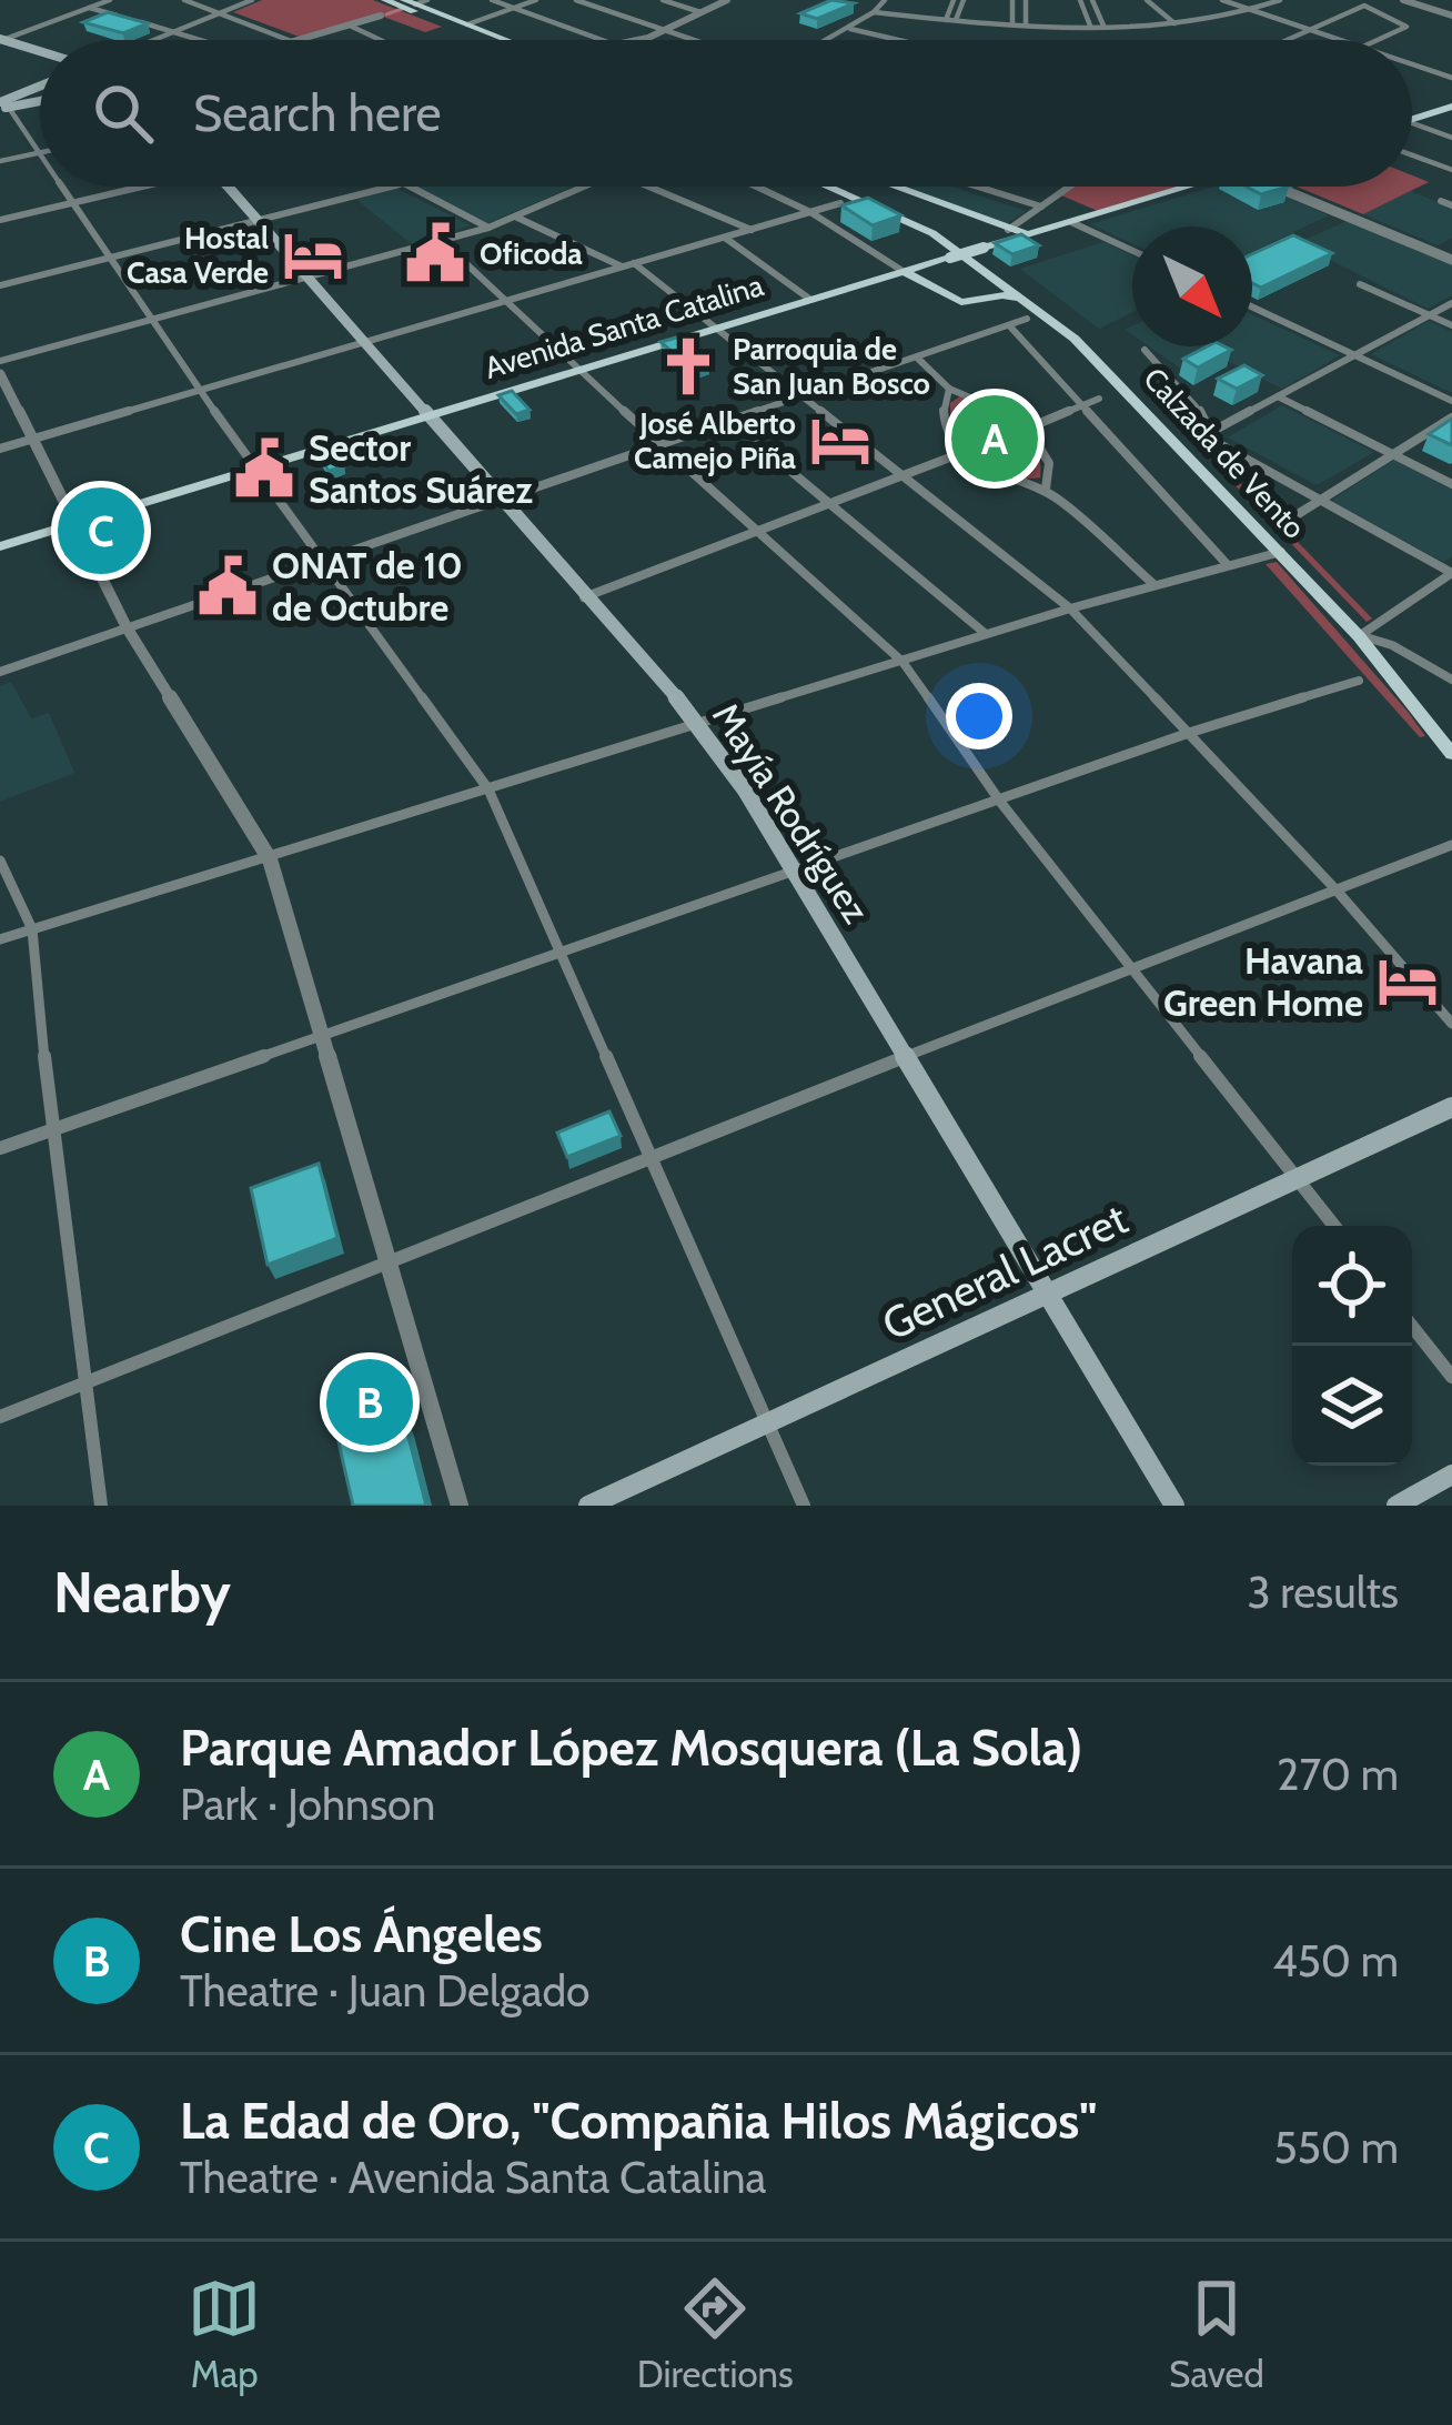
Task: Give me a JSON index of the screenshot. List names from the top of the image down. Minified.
{"streets":{"main road":["Avenida Santa Catalina","Calzada de Vento","Mayía Rodríguez","General Lacret"]},"crossings":[["Avenida Santa Catalina","Mayía Rodríguez"],["Mayía Rodríguez","General Lacret"]],"places":{"public building":["Oficoda","Sector Santos Suárez","ONAT de 10 de Octubre"],"hotel":["Hostal Casa Verde","José Alberto Camejo Piña","Havana Green Home"],"church":["Parroquia de San Juan Bosco"]},"north":"bottom right","page":{"search":"Search here","pins":["A","C","B"],"heading":["Nearby","3 results"],"list":[{"mark":"A","name":"Parque Amador López Mosquera (La Sola)","note":"Park · Johnson","value":"270 m"},{"mark":"B","name":"Cine Los Ángeles","note":"Theatre · Juan Delgado","value":"450 m"},{"mark":"C","name":"La Edad de Oro, \"Compañia Hilos Mágicos\"","note":"Theatre · Avenida Santa Catalina","value":"550 m"}],"nav":["Map","Directions","Saved"]}}
